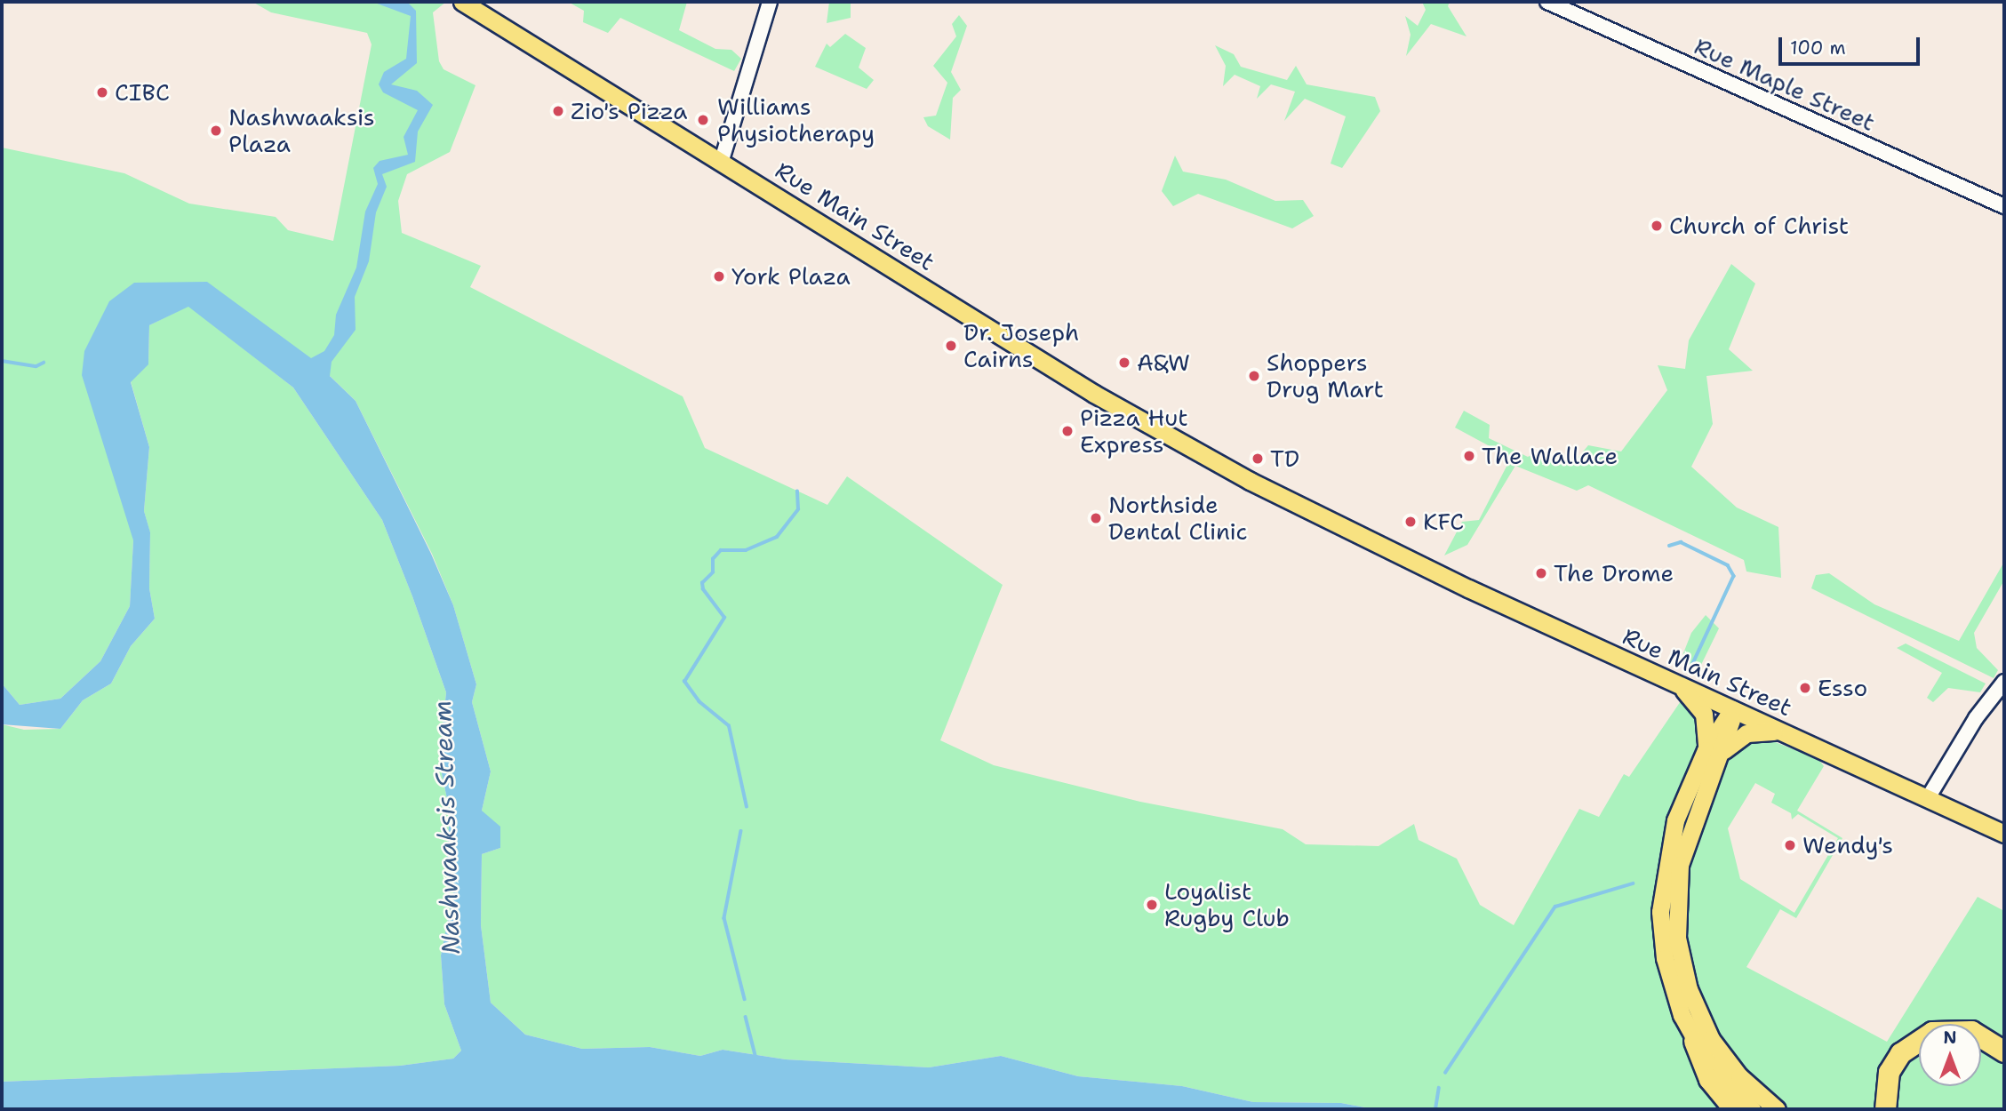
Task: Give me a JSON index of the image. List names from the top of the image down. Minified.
{"streets":{"main road":["Rue Main Street"],"street":["Rue Maple Street"]},"water":["Nashwaaksis Stream"],"places":["CIBC","Zio's Pizza","Williams Physiotherapy","Nashwaaksis Plaza","Church of Christ","York Plaza","Dr. Joseph Cairns","A&W","Shoppers Drug Mart","Pizza Hut Express","The Wallace","TD","Northside Dental Clinic","KFC","The Drome","Esso","Wendy's","Loyalist Rugby Club"],"scale_bar":"100 m","north":"top"}
